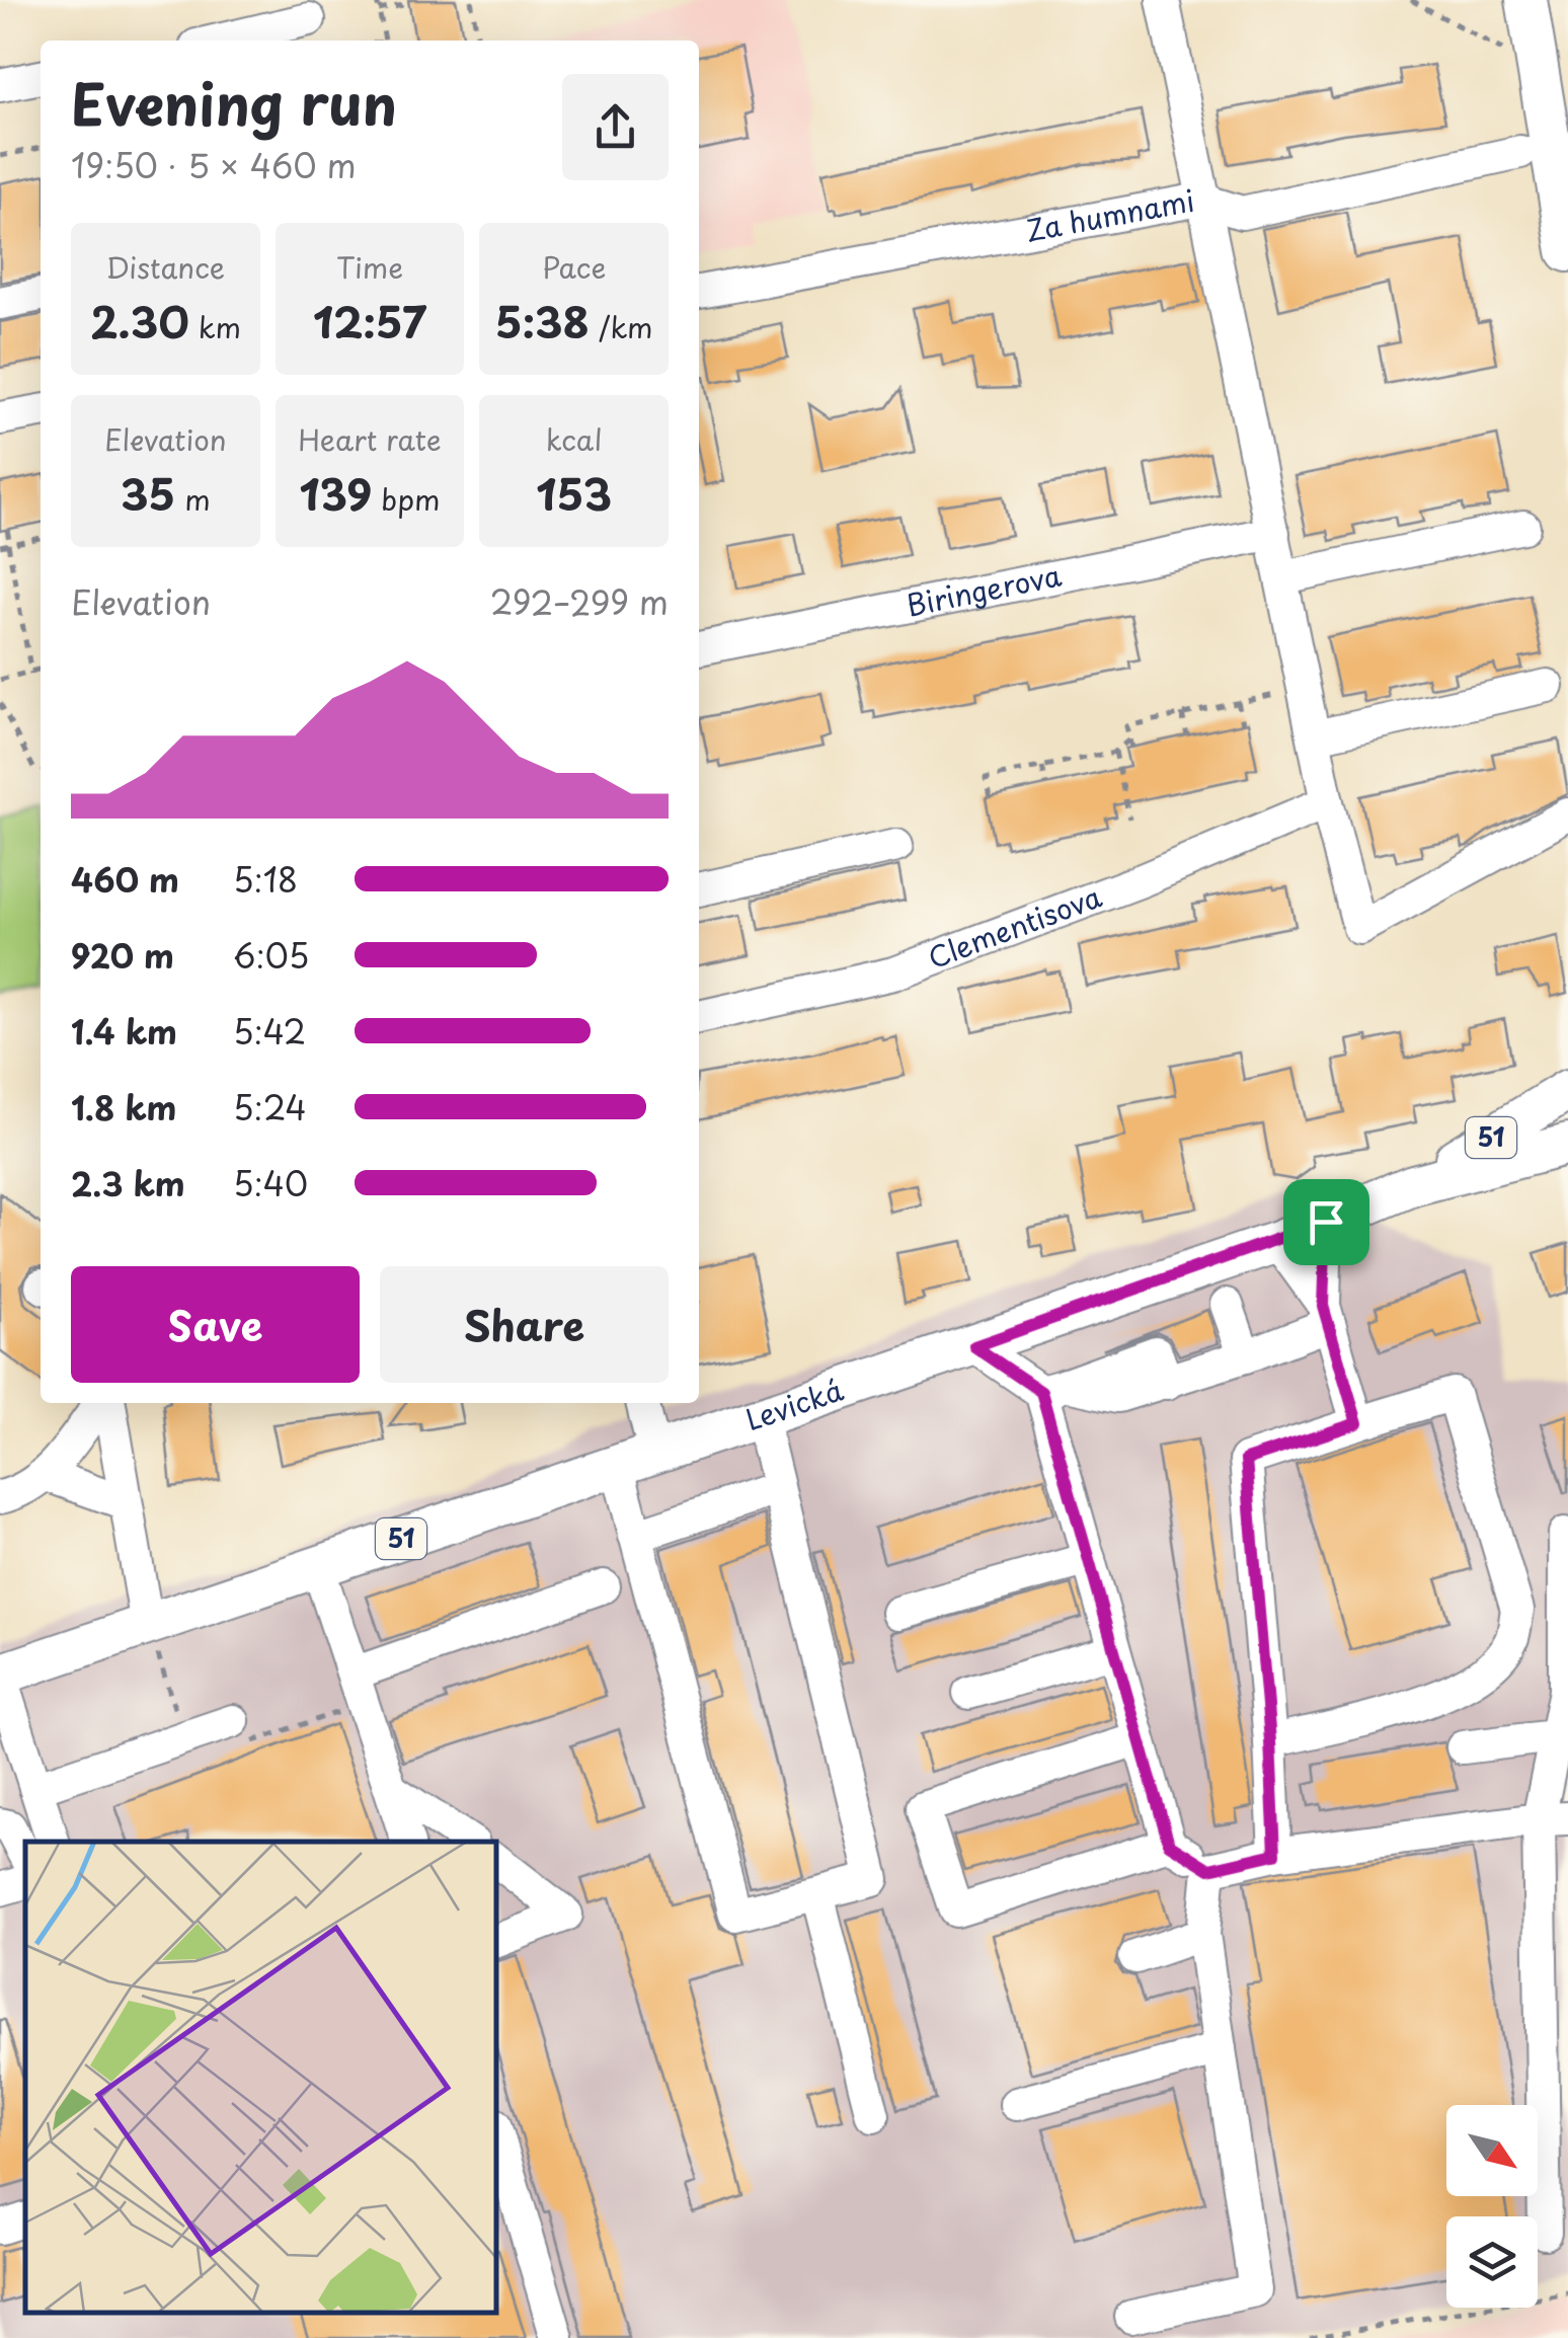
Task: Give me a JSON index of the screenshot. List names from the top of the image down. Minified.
{"streets":{"main road":["51","Levická"],"street":["Za humnami","Biringerova","Clementisova"]},"north":"bottom right","page":{"heading":["Evening run","19:50 · 5 × 460 m"],"stats":[["Distance","2.30 km"],["Time","12:57"],["Pace","5:38 /km"],["Elevation","35 m"],["Heart rate","139 bpm"],["kcal","153"]],"chart":["Elevation","292–299 m"],"list":[{"name":"460 m","note":"5:18"},{"name":"920 m","note":"6:05"},{"name":"1.4 km","note":"5:42"},{"name":"1.8 km","note":"5:24"},{"name":"2.3 km","note":"5:40"}],"buttons":["Save","Share"]}}
